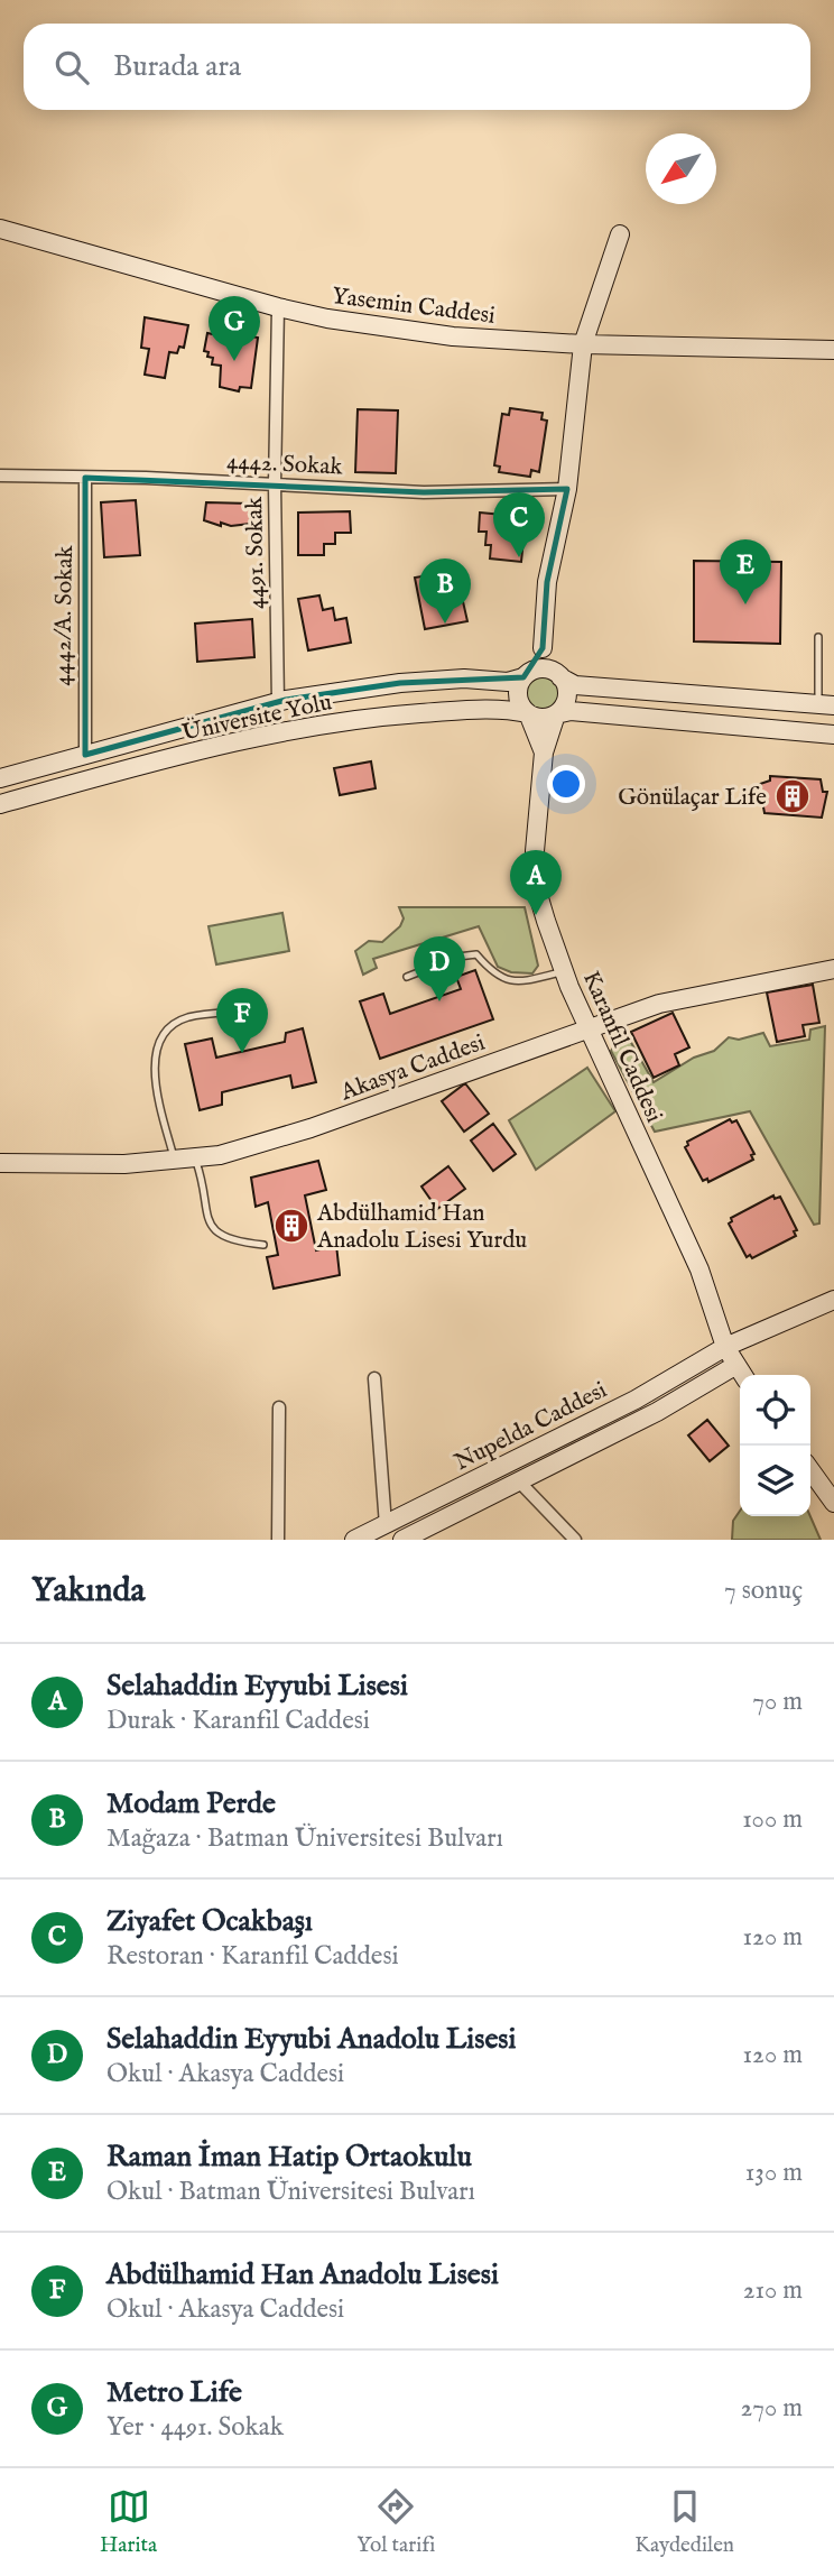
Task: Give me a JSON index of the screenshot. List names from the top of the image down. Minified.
{"streets":{"street":["Yasemin Caddesi","4442. Sokak","4491. Sokak","4442/A. Sokak","Üniversite Yolu","Karanfil Caddesi","Akasya Caddesi","Nupelda Caddesi"]},"crossings":[["Yasemin Caddesi","4491. Sokak"],["4442. Sokak","4491. Sokak"],["4442. Sokak","4442/A. Sokak"],["Karanfil Caddesi","Akasya Caddesi"],["Karanfil Caddesi","Nupelda Caddesi"]],"places":{"building":["Gönülaçar Life","Abdülhamid Han Anadolu Lisesi Yurdu"]},"north":"bottom left","page":{"search":"Burada ara","pins":["G","C","E","B","A","D","F"],"heading":["Yakında","7 sonuç"],"list":[{"mark":"A","name":"Selahaddin Eyyubi Lisesi","note":"Durak · Karanfil Caddesi","value":"70 m"},{"mark":"B","name":"Modam Perde","note":"Mağaza · Batman Üniversitesi Bulvarı","value":"100 m"},{"mark":"C","name":"Ziyafet Ocakbaşı","note":"Restoran · Karanfil Caddesi","value":"120 m"},{"mark":"D","name":"Selahaddin Eyyubi Anadolu Lisesi","note":"Okul · Akasya Caddesi","value":"120 m"},{"mark":"E","name":"Raman İman Hatip Ortaokulu","note":"Okul · Batman Üniversitesi Bulvarı","value":"130 m"},{"mark":"F","name":"Abdülhamid Han Anadolu Lisesi","note":"Okul · Akasya Caddesi","value":"210 m"},{"mark":"G","name":"Metro Life","note":"Yer · 4491. Sokak","value":"270 m"}],"nav":["Harita","Yol tarifi","Kaydedilen"]}}
